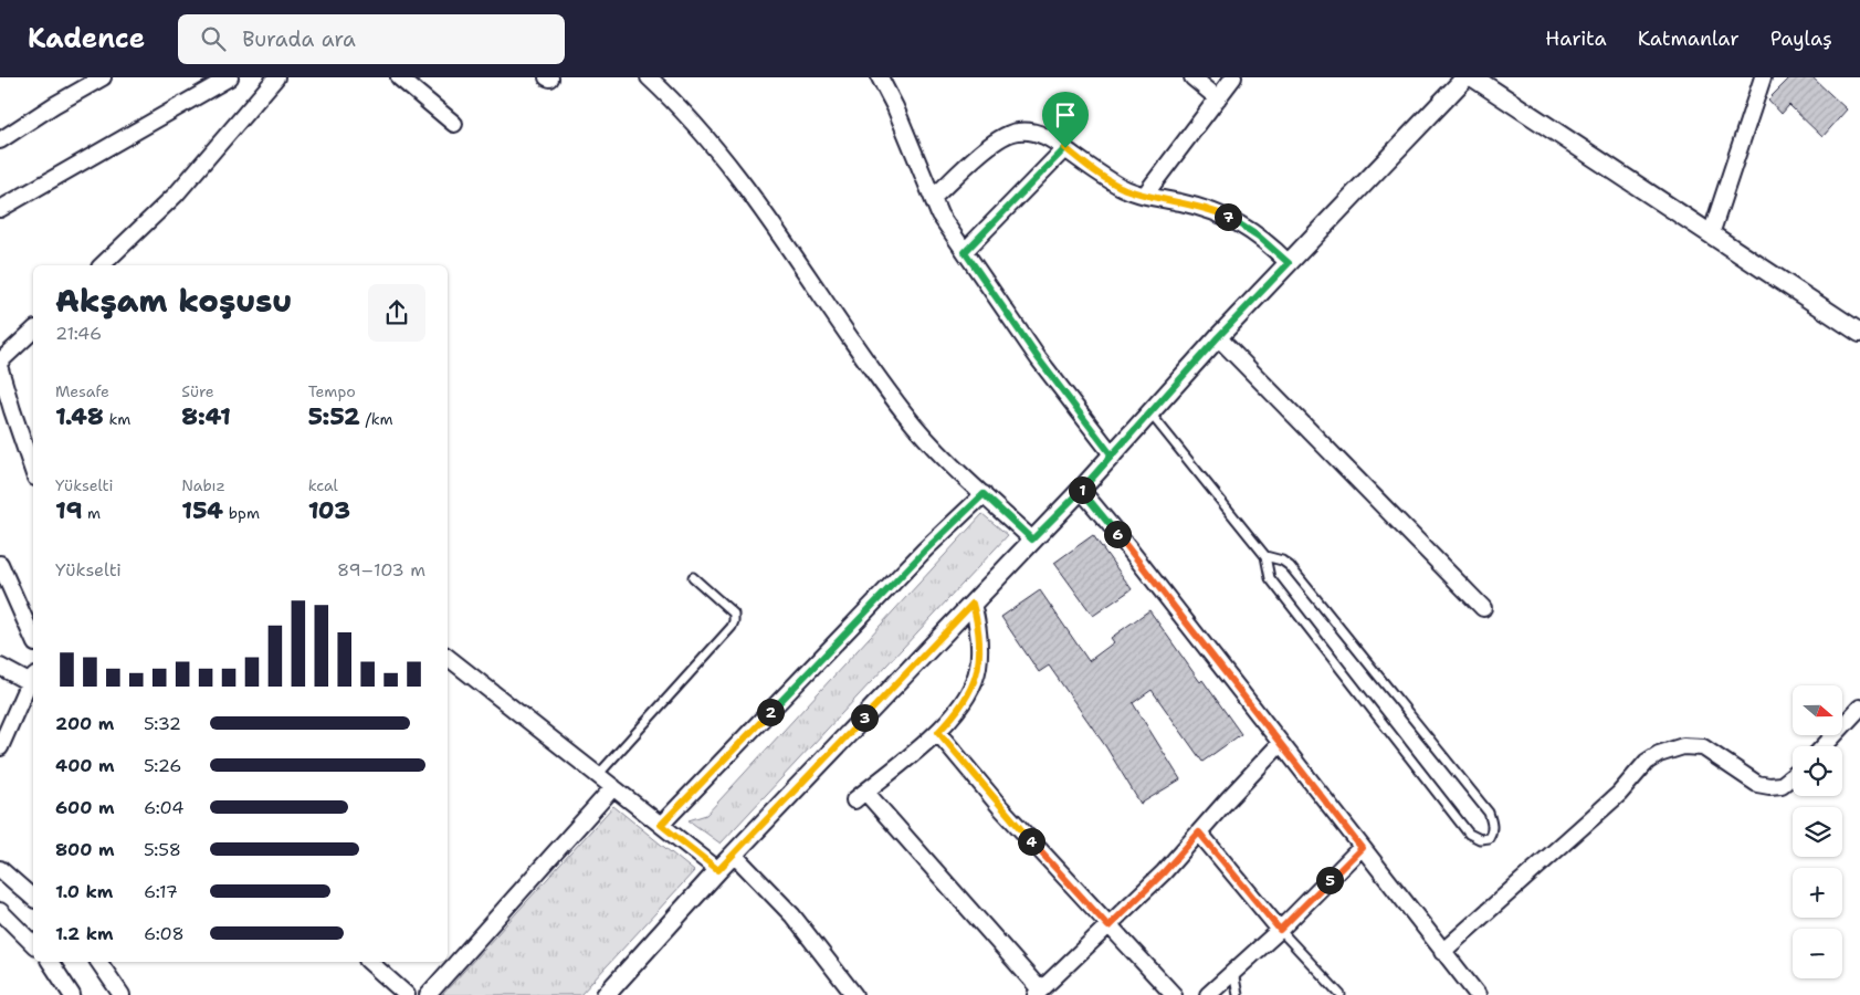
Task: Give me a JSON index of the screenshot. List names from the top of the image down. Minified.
{"north":"right","page":{"header":"Kadence","search":"Burada ara","nav":["Harita","Katmanlar","Paylaş"],"pins":["7","1","6","2","3","4","5"],"heading":["Akşam koşusu","21:46"],"stats":[["Mesafe","1.48 km"],["Süre","8:41"],["Tempo","5:52 /km"],["Yükselti","19 m"],["Nabız","154 bpm"],["kcal","103"]],"chart":["Yükselti","89–103 m"],"map_buttons":["+","−"],"list":[{"name":"200 m","note":"5:32"},{"name":"400 m","note":"5:26"},{"name":"600 m","note":"6:04"},{"name":"800 m","note":"5:58"},{"name":"1.0 km","note":"6:17"},{"name":"1.2 km","note":"6:08"}]}}
